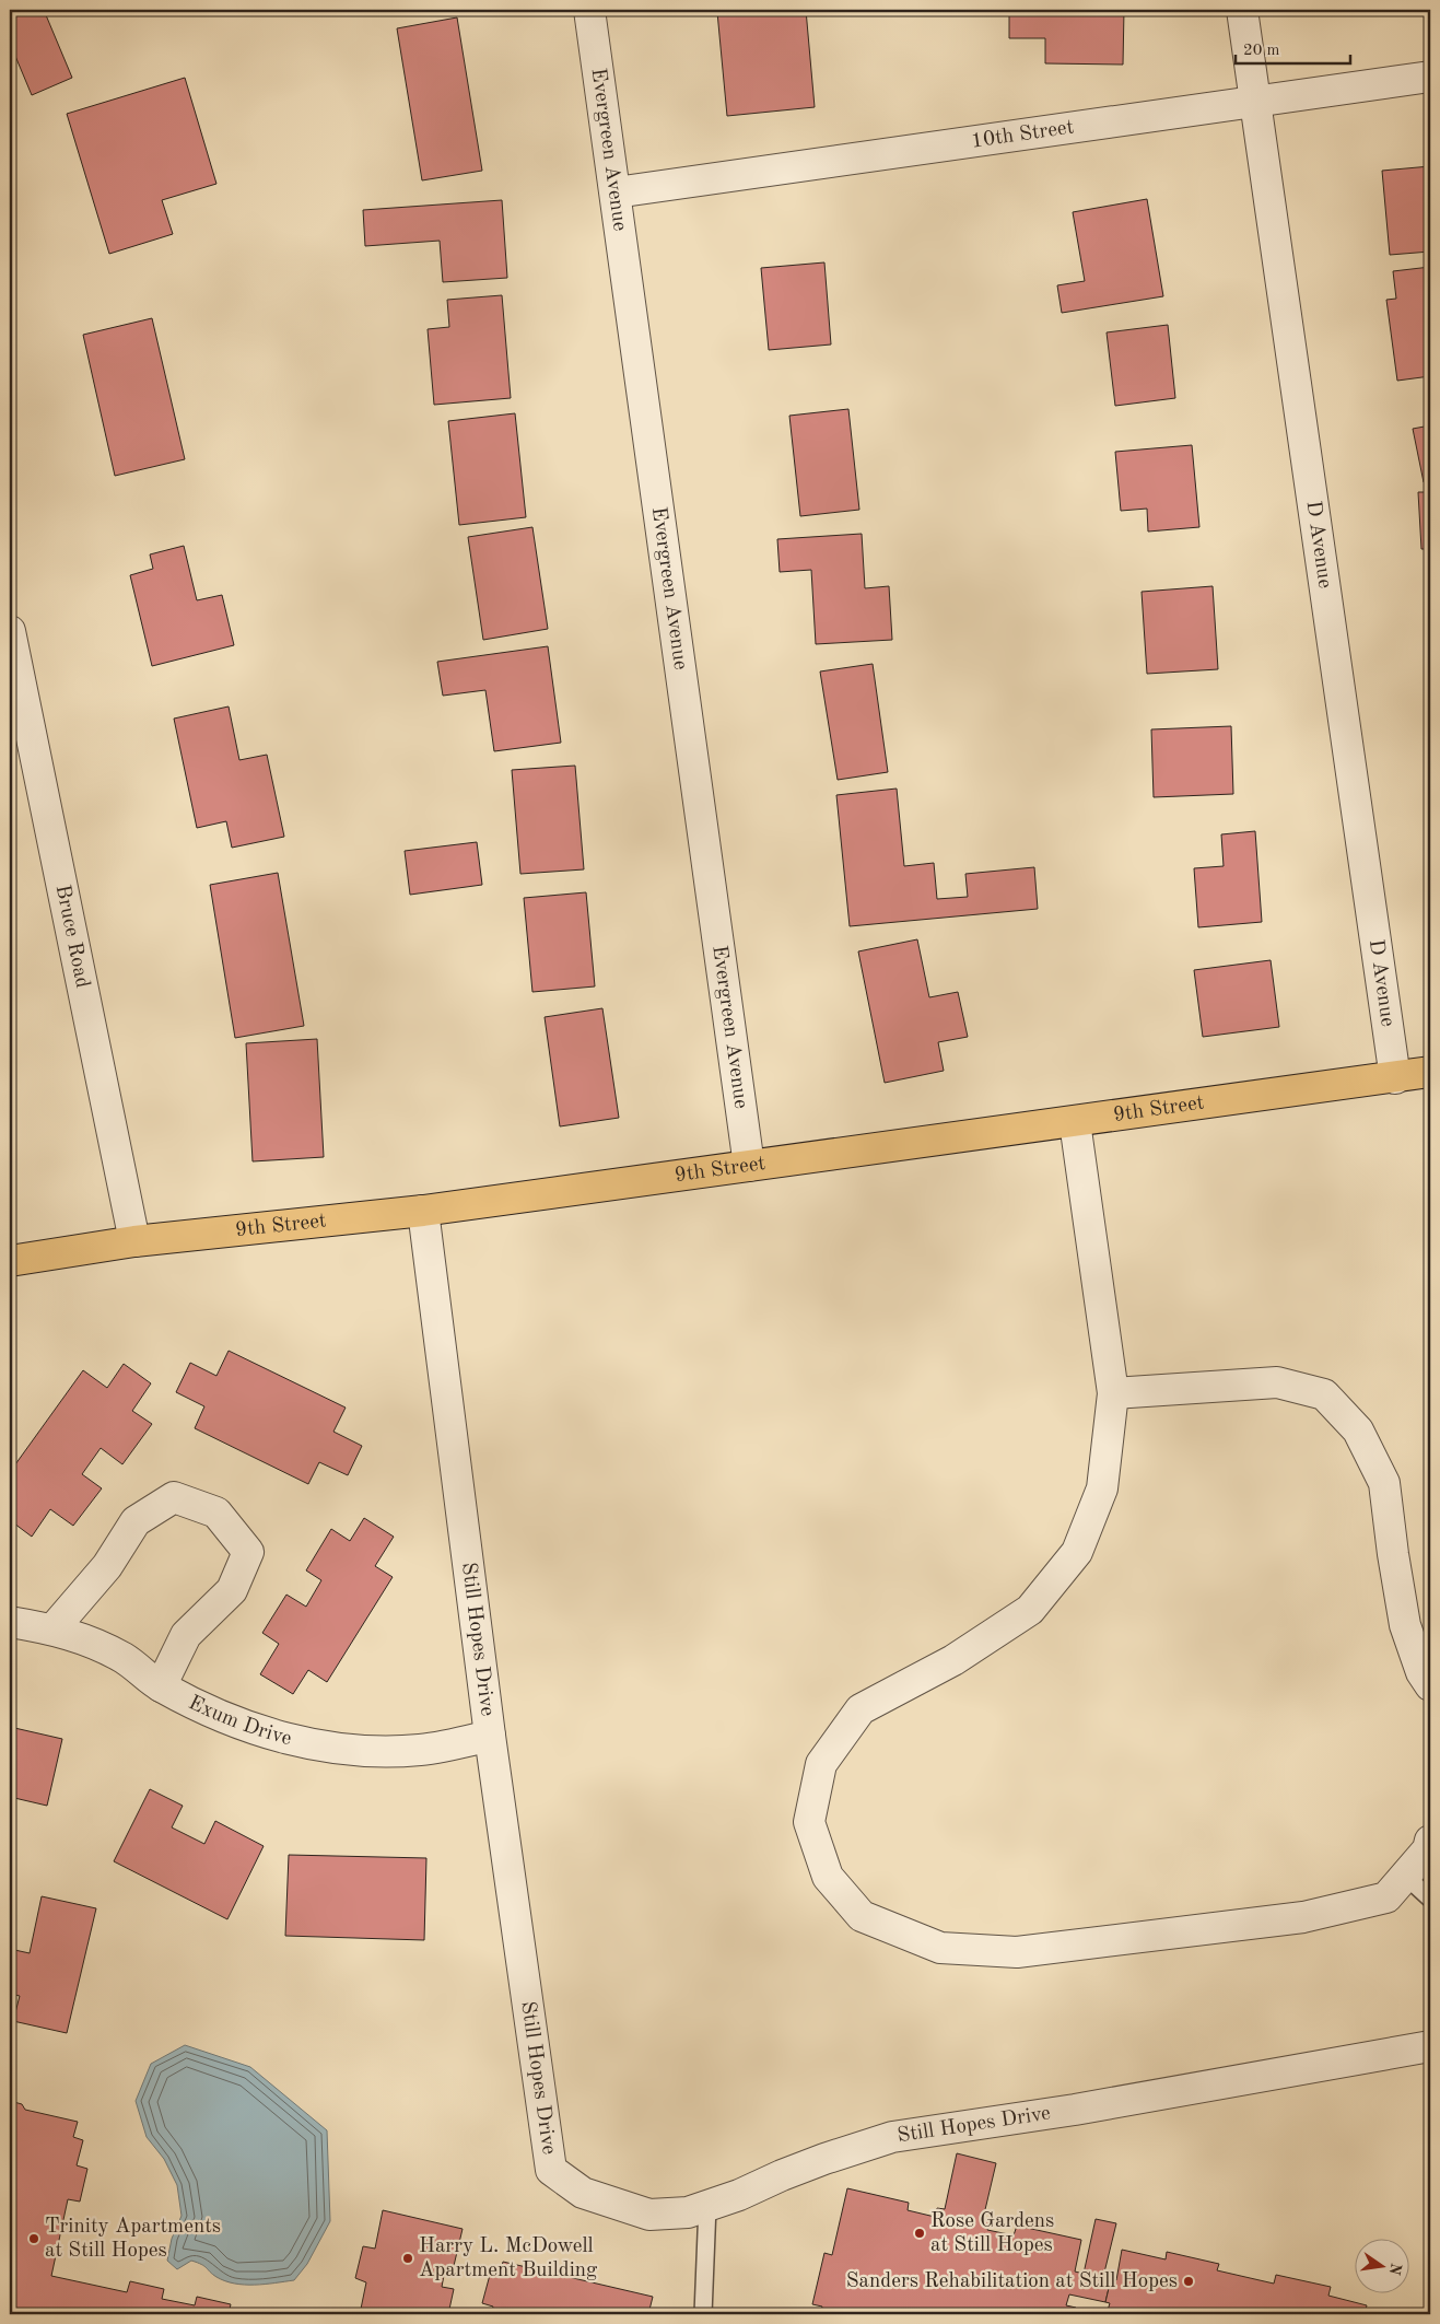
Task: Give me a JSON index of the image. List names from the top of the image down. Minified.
{"streets":{"main road":["9th Street"],"street":["10th Street","Evergreen Avenue","D Avenue","Bruce Road","Still Hopes Drive","Exum Drive"]},"crossings":[["10th Street","Evergreen Avenue"],["10th Street","D Avenue"],["Evergreen Avenue","9th Street"],["D Avenue","9th Street"],["Bruce Road","9th Street"],["9th Street","Still Hopes Drive"],["Still Hopes Drive","Exum Drive"]],"places":["Rose Gardens at Still Hopes","Trinity Apartments at Still Hopes","Harry L. McDowell Apartment Building","Sanders Rehabilitation at Still Hopes"],"scale_bar":"20 m","north":"right"}
